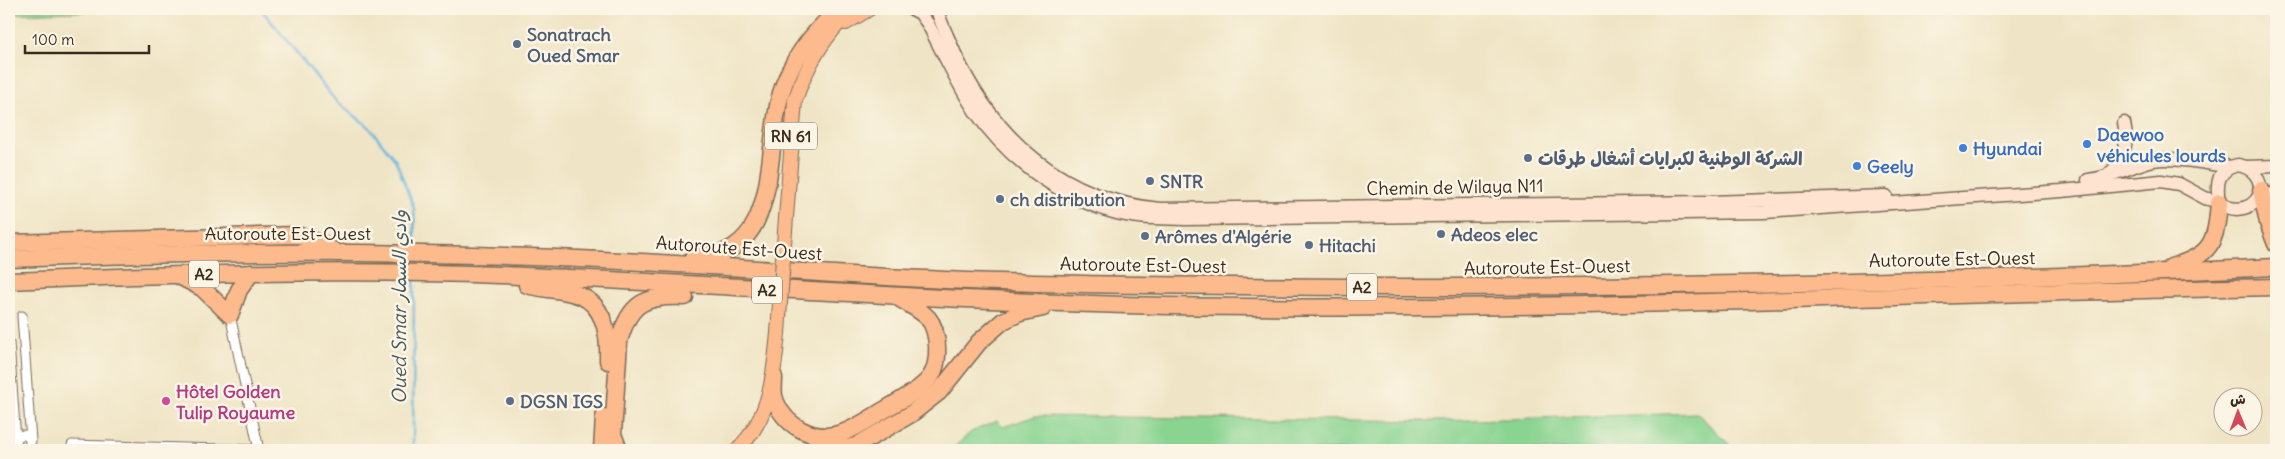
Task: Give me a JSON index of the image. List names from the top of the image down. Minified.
{"streets":{"highway":["Autoroute Est-Ouest","A2"],"main road":["RN 61","Chemin de Wilaya N11"]},"water":["Oued Smar وادي السمار"],"places":["Sonatrach Oued Smar","Daewoo véhicules lourds","Hyundai","الشركة الوطنية لكبرايات أشغال طرقات","Geely","SNTR","ch distribution","Adeos elec","Arômes d'Algérie","Hitachi","Hôtel Golden Tulip Royaume","DGSN IGS"],"scale_bar":"100 m","north":"top"}
